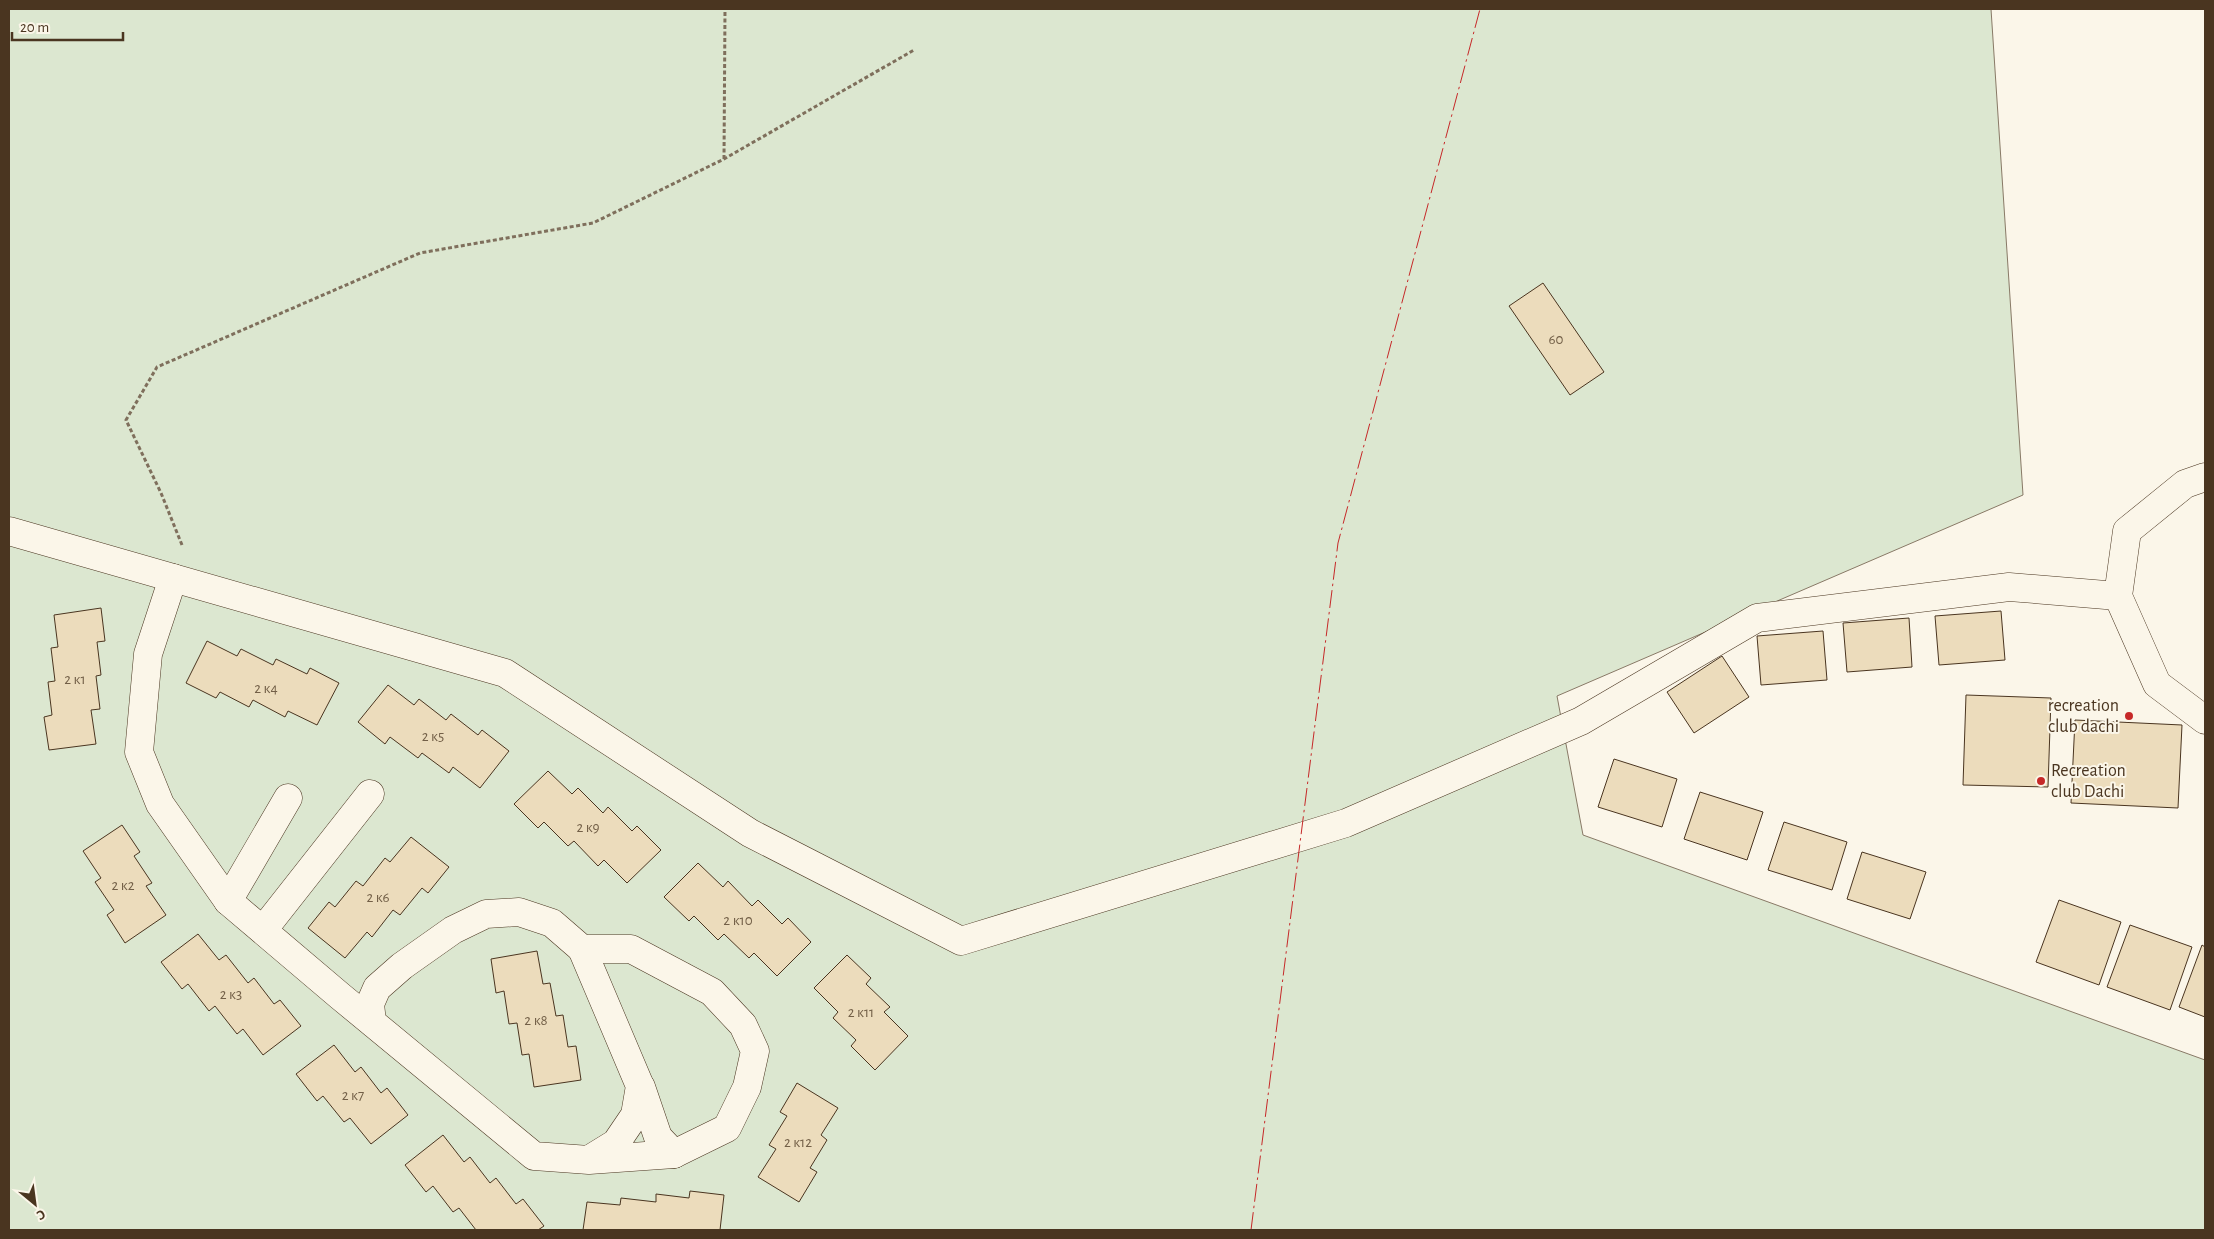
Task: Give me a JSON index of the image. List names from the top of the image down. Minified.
{"places":["recreation club dachi","Recreation club Dachi"],"house_numbers":["60","2 к1","2 к4","2 к5","2 к9","2 к2","2 к6","2 к10","2 к3","2 к11","2 к8","2 к7","2 к12"],"scale_bar":"20 m","north":"bottom right"}
